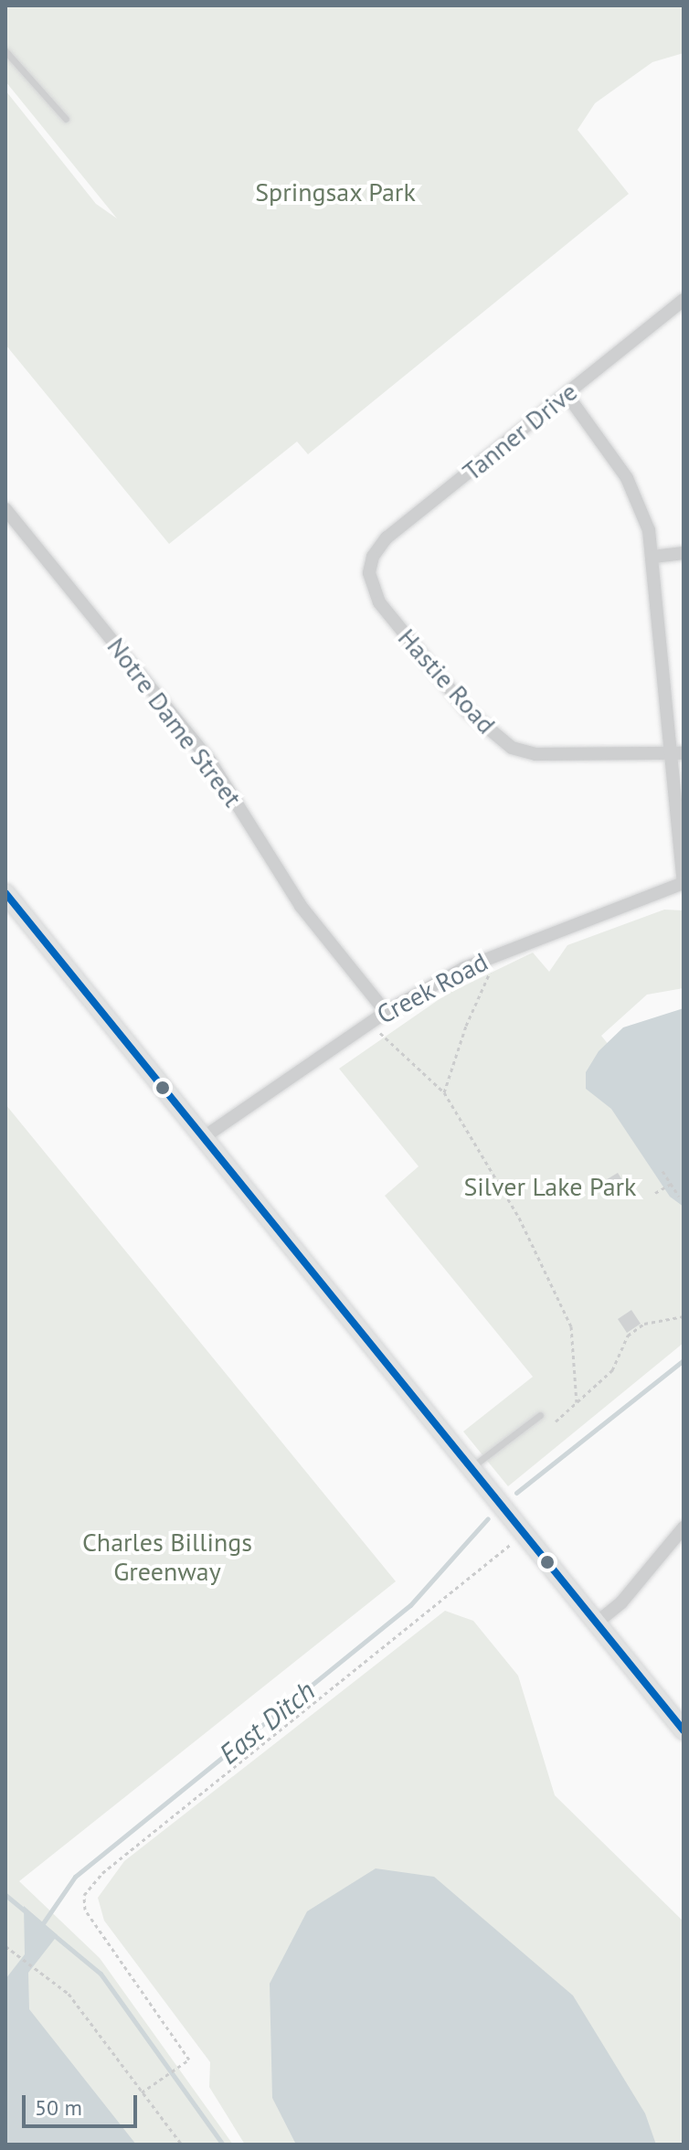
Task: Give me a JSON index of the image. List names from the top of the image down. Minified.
{"streets":{"street":["Tanner Drive","Hastie Road","Notre Dame Street","Creek Road"]},"crossings":[["Tanner Drive","Hastie Road"],["Notre Dame Street","Creek Road"]],"water":["East Ditch"],"parks":["Springsax Park","Silver Lake Park","Charles Billings Greenway"],"scale_bar":"50 m"}
